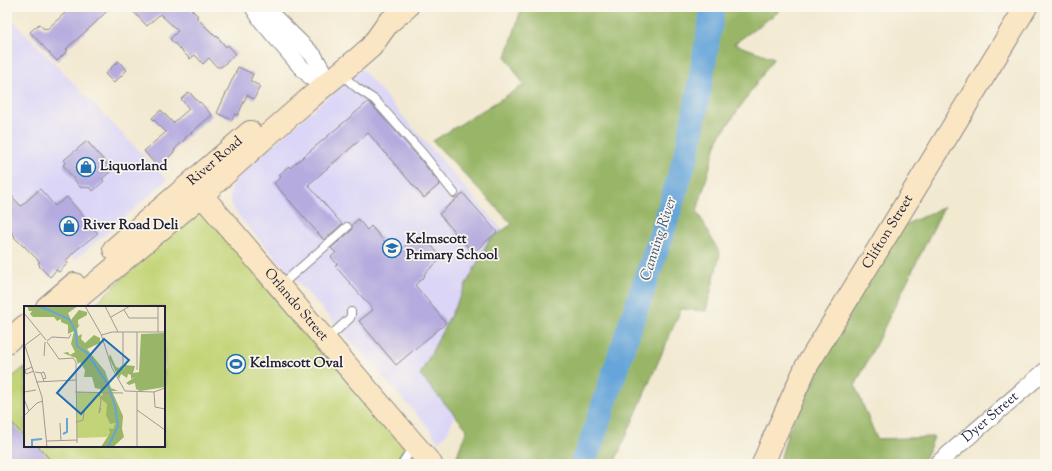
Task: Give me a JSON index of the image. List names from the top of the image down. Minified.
{"streets":{"main road":["River Road","Clifton Street","Orlando Street"],"street":["Dyer Street"]},"crossings":[["River Road","Orlando Street"]],"water":["Canning River"],"places":{"shop":["Liquorland","River Road Deli"],"school or university":["Kelmscott Primary School"],"sports":["Kelmscott Oval"]}}
